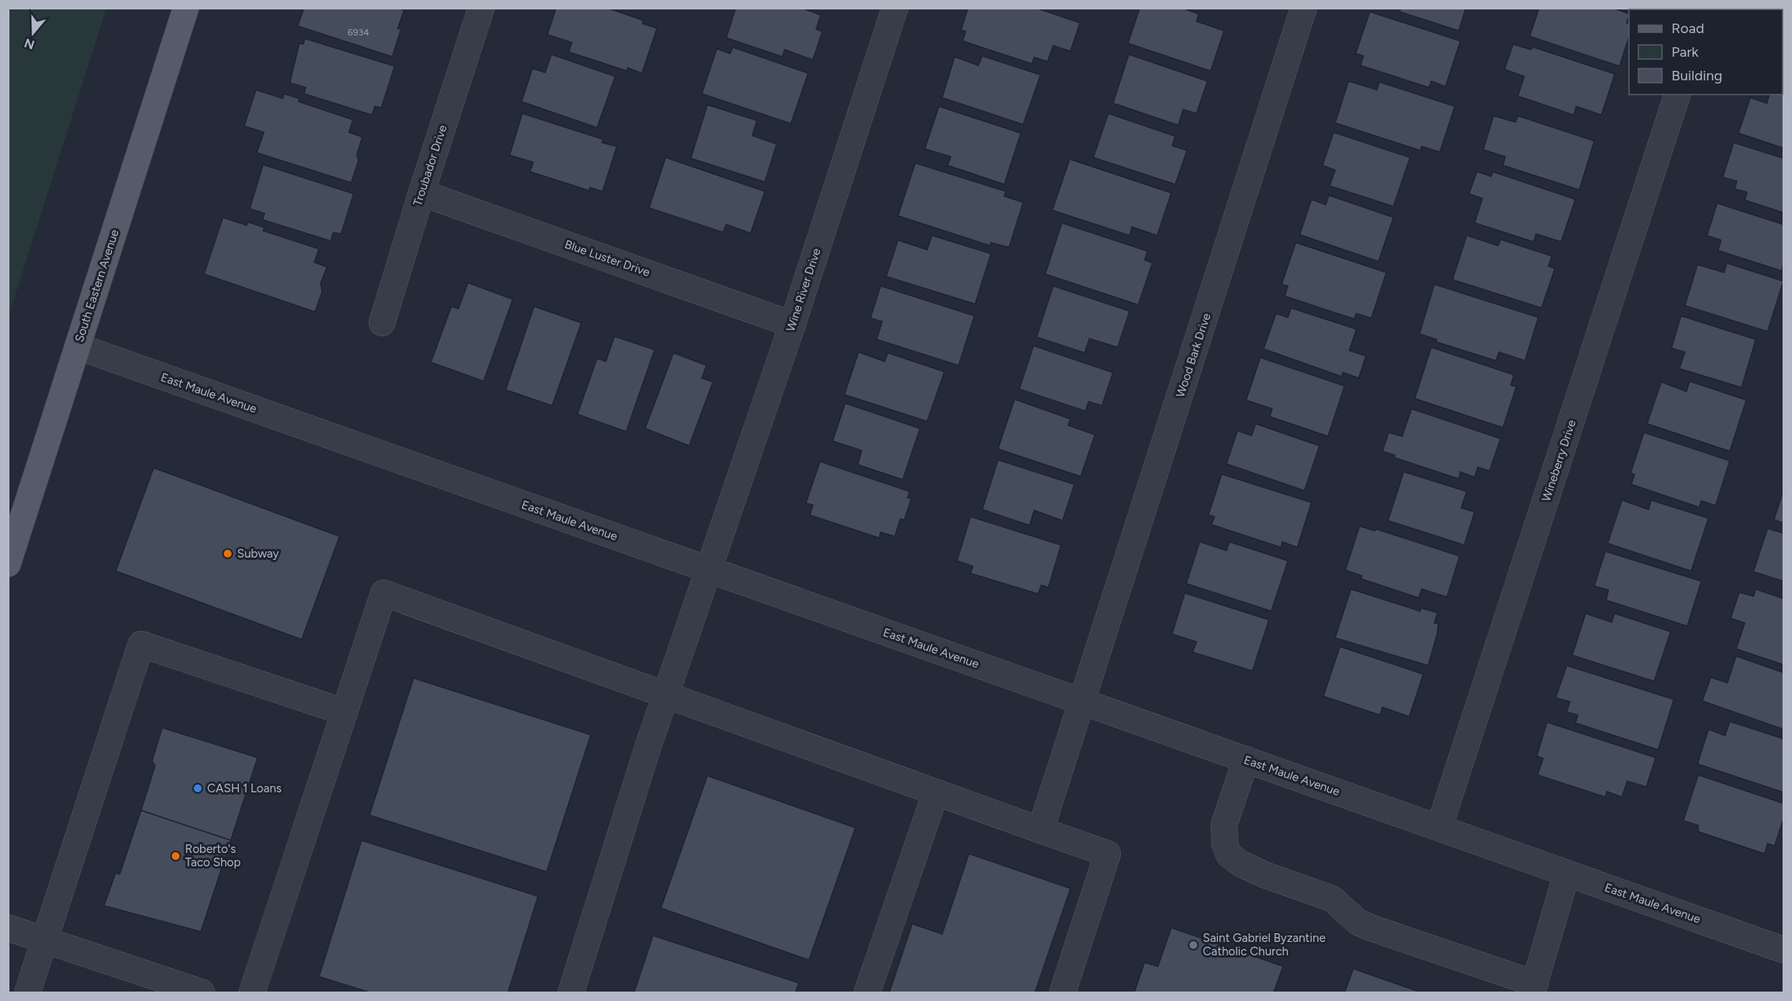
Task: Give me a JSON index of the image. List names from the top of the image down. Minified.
{"streets":{"main road":["South Eastern Avenue"],"street":["Troubador Drive","Blue Luster Drive","Wine River Drive","Wood Bark Drive","East Maule Avenue","Wineberry Drive"]},"crossings":[["Troubador Drive","Blue Luster Drive"],["Blue Luster Drive","Wine River Drive"],["South Eastern Avenue","East Maule Avenue"],["Wine River Drive","East Maule Avenue"],["Wood Bark Drive","East Maule Avenue"],["East Maule Avenue","Wineberry Drive"]],"places":["Subway","CASH 1 Loans","Roberto's Taco Shop","Saint Gabriel Byzantine Catholic Church"],"house_numbers":["6934"],"legend":["Road","Park","Building"],"north":"bottom"}
